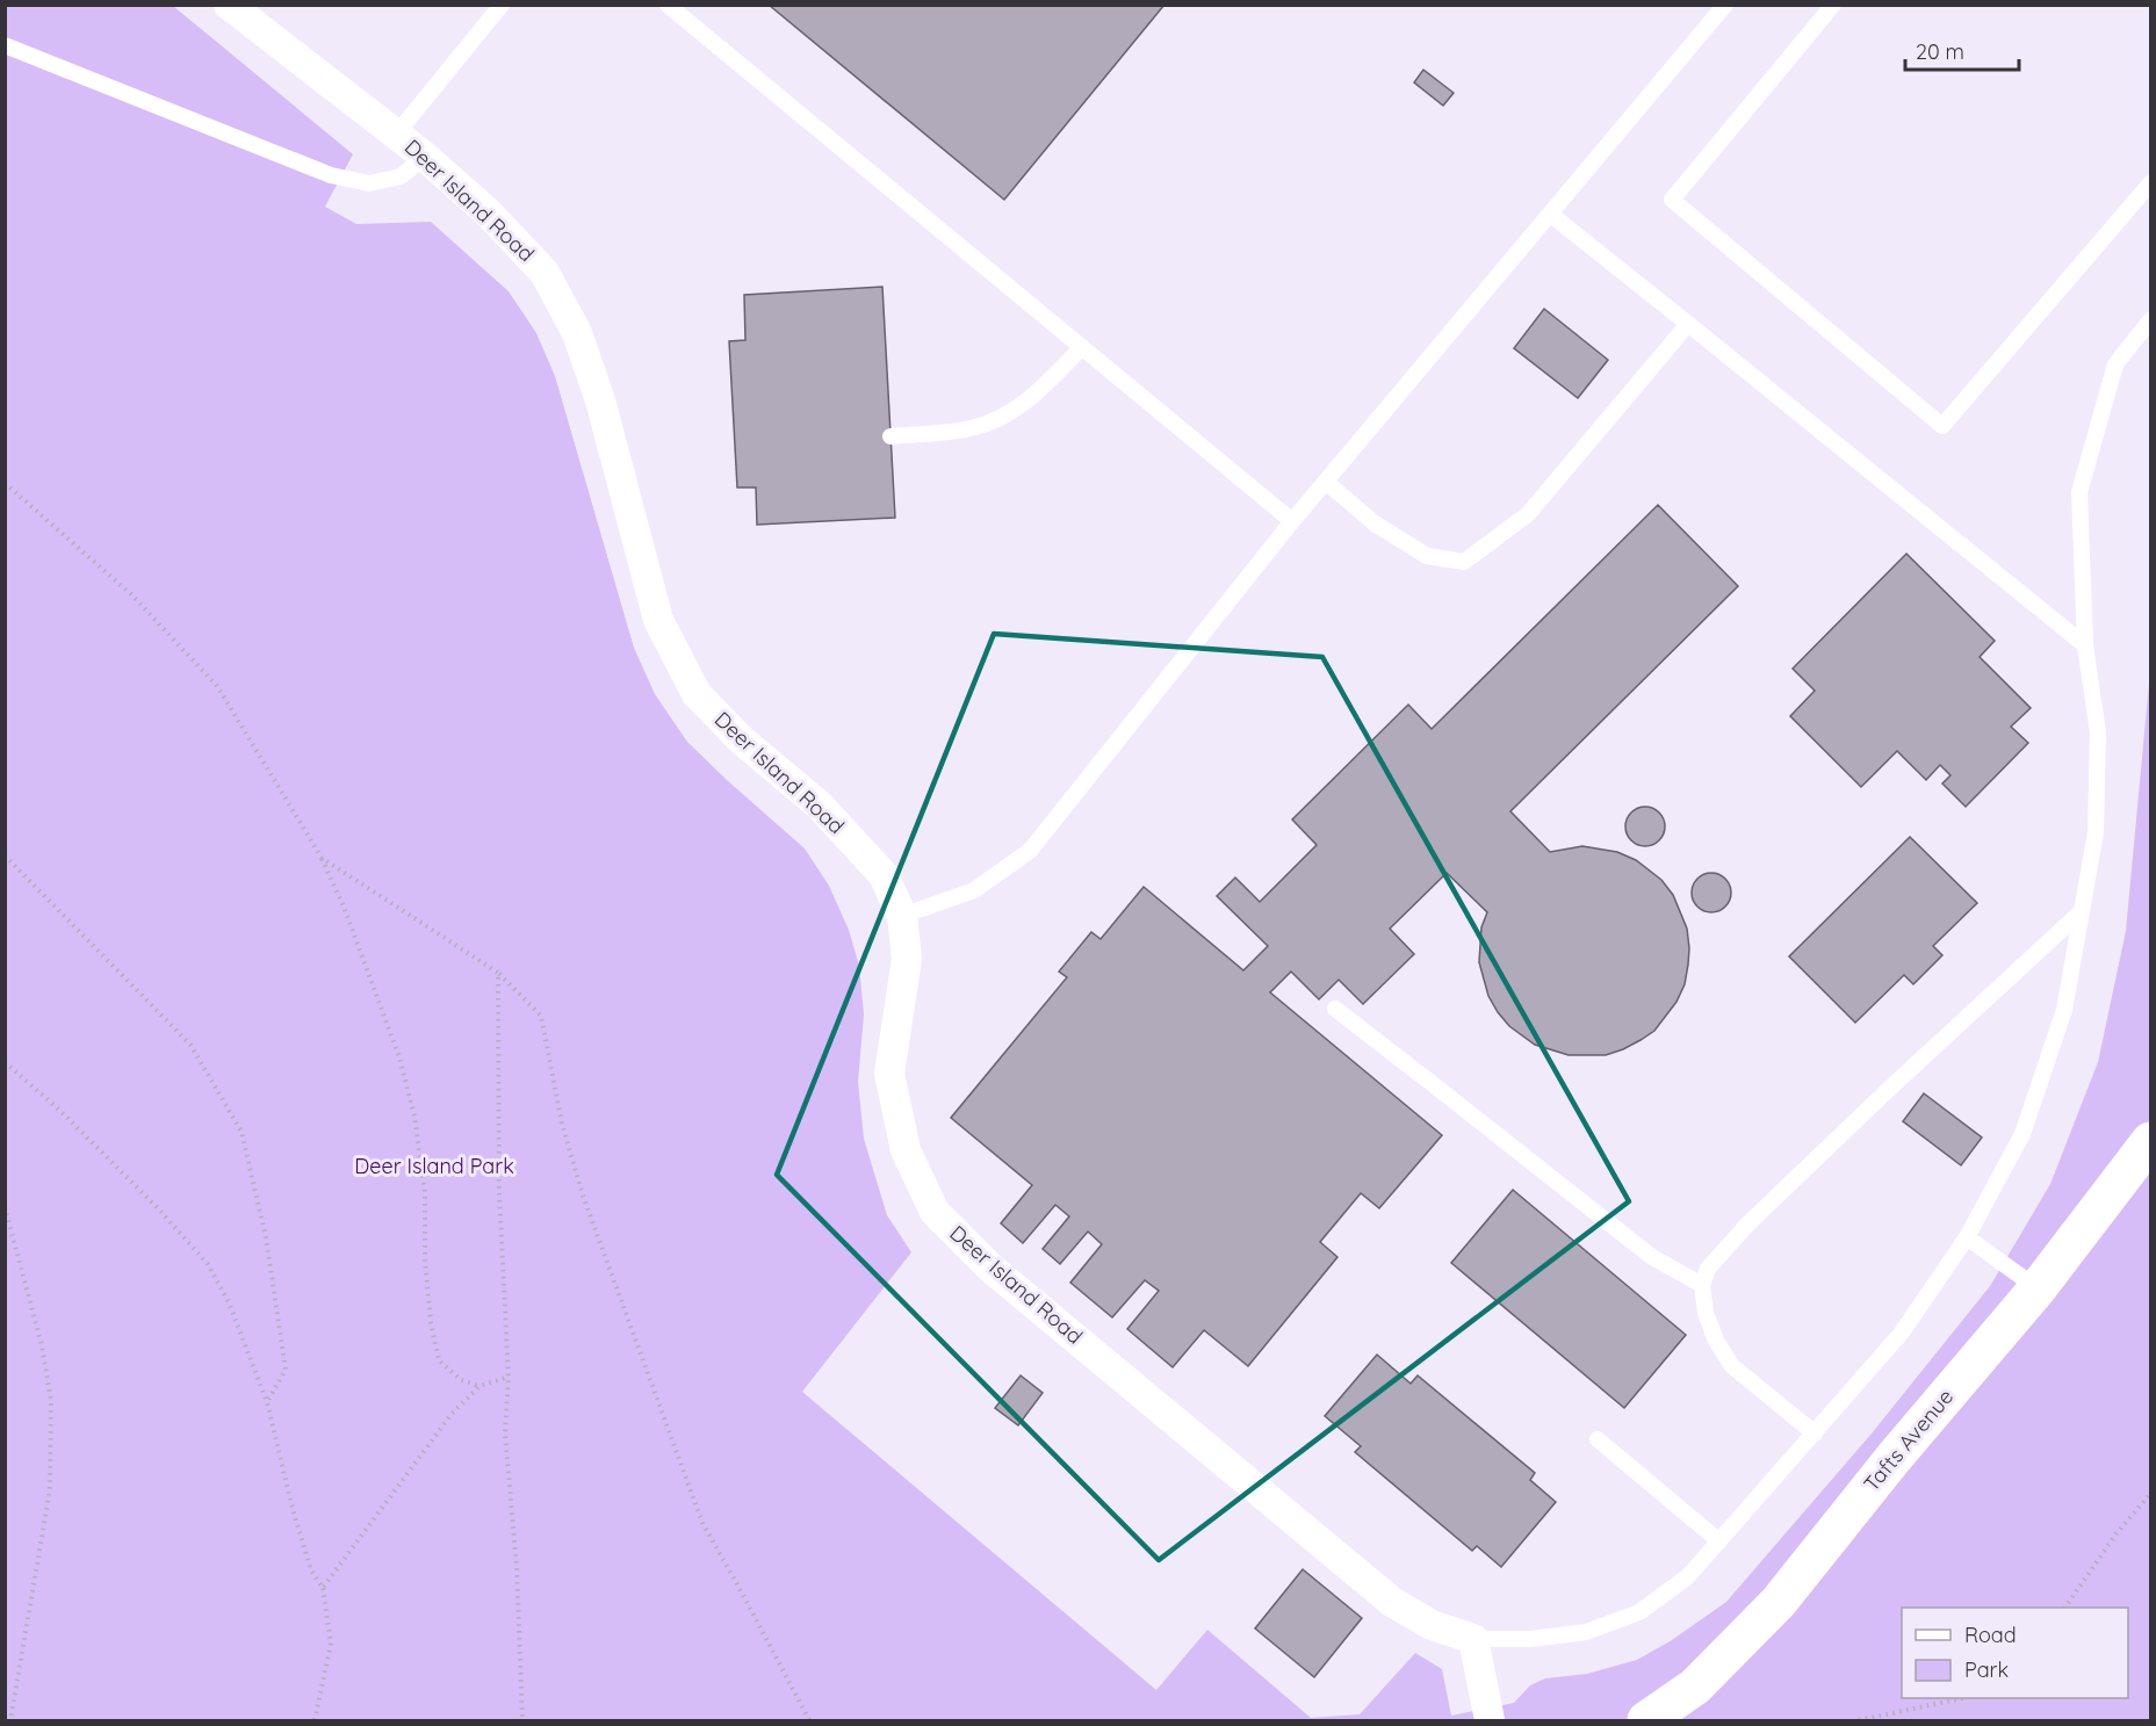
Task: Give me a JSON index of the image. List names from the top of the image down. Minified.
{"streets":{"main road":["Tafts Avenue"],"street":["Deer Island Road"]},"parks":["Deer Island Park"],"legend":["Road","Park"],"scale_bar":"20 m"}
